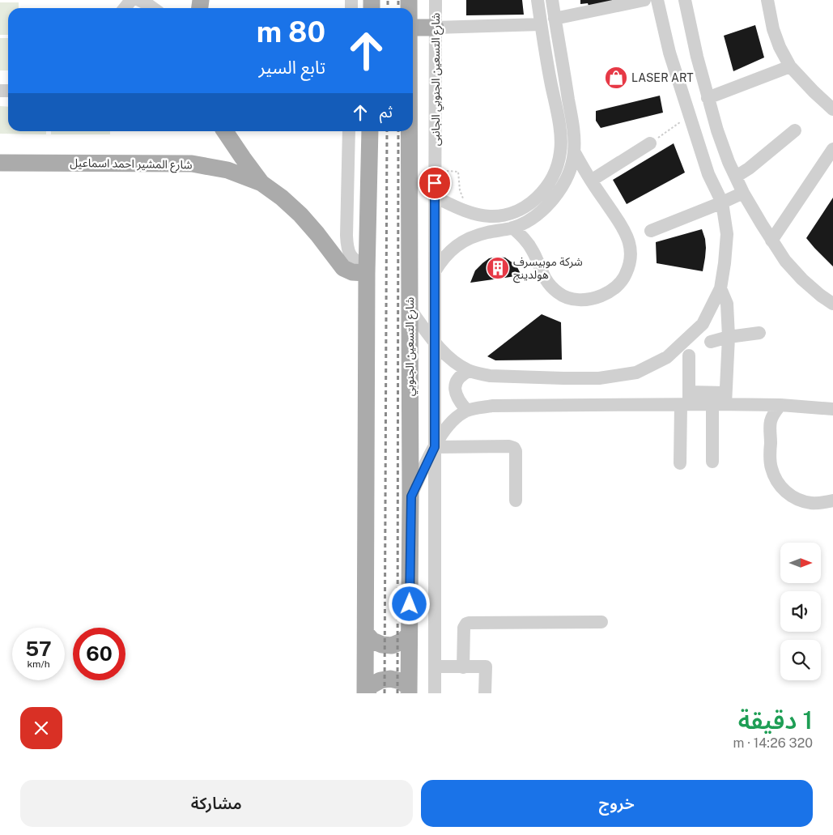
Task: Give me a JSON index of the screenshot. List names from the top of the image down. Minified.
{"streets":{"main road":["شارع المشير احمد اسماعيل","شارع التسعين الجنوبي"],"street":["شارع التسعين الجنوبي الجانبى"]},"places":{"shop":["LASER ART"],"building":["شركة موبيسرف هولدينج"]},"north":"right","page":{"turn":["80 m","تابع السير"],"then":"ثم","speed":"57 km/h","limit":"60","heading":["1 دقيقة","320 m · 14:26"],"buttons":["خروج","مشاركة"]}}
